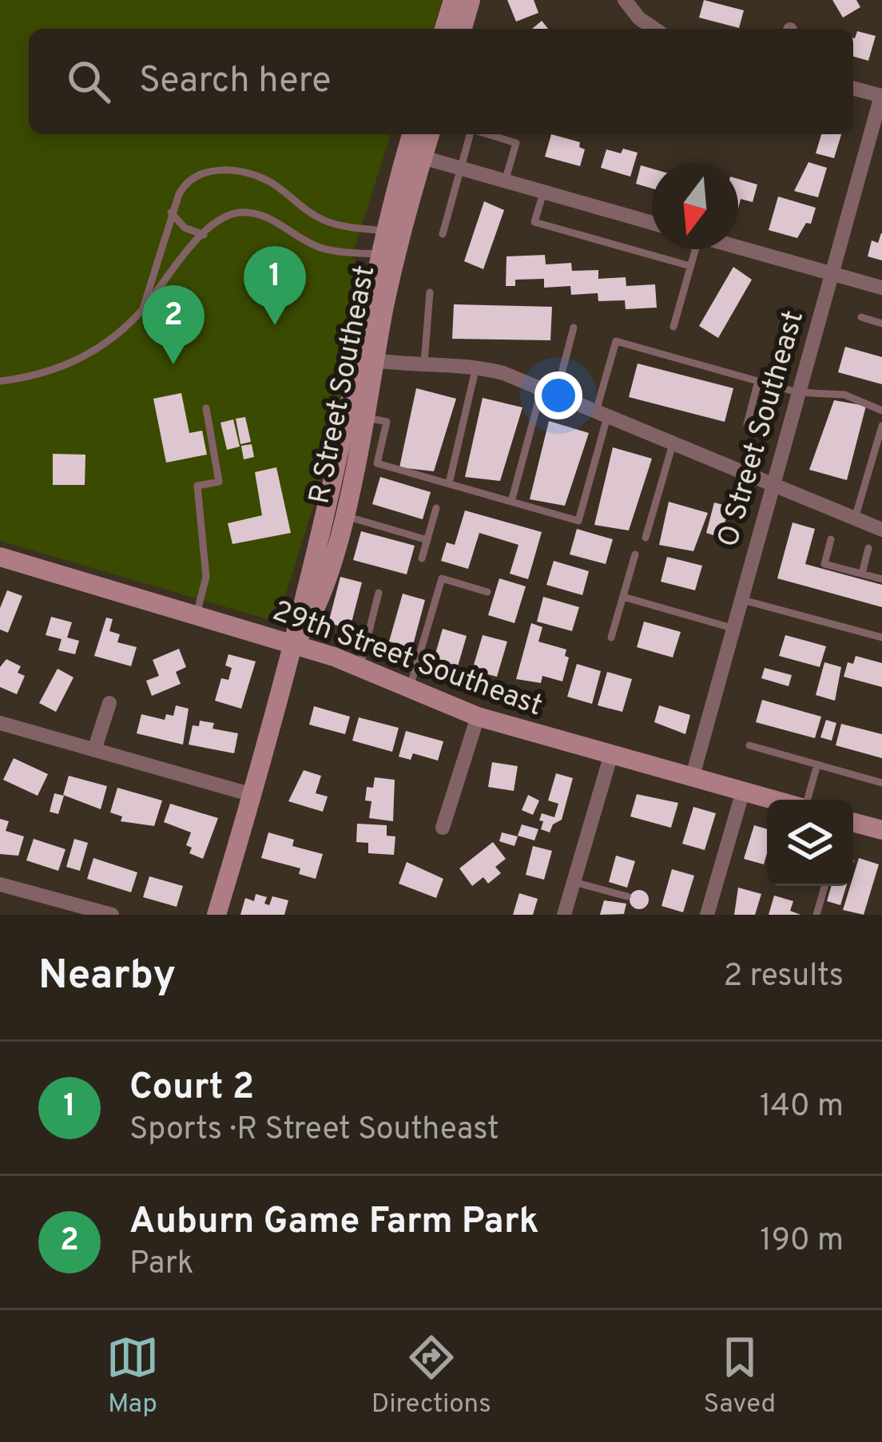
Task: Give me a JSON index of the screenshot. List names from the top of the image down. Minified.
{"streets":{"street":["R Street Southeast","O Street Southeast","29th Street Southeast"]},"crossings":[["R Street Southeast","29th Street Southeast"],["O Street Southeast","29th Street Southeast"]],"north":"bottom","page":{"search":"Search here","pins":["1","2"],"heading":["Nearby","2 results"],"list":[{"mark":"1","name":"Court 2","note":"Sports · R Street Southeast","value":"140 m"},{"mark":"2","name":"Auburn Game Farm Park","note":"Park","value":"190 m"}],"nav":["Map","Directions","Saved"]}}
